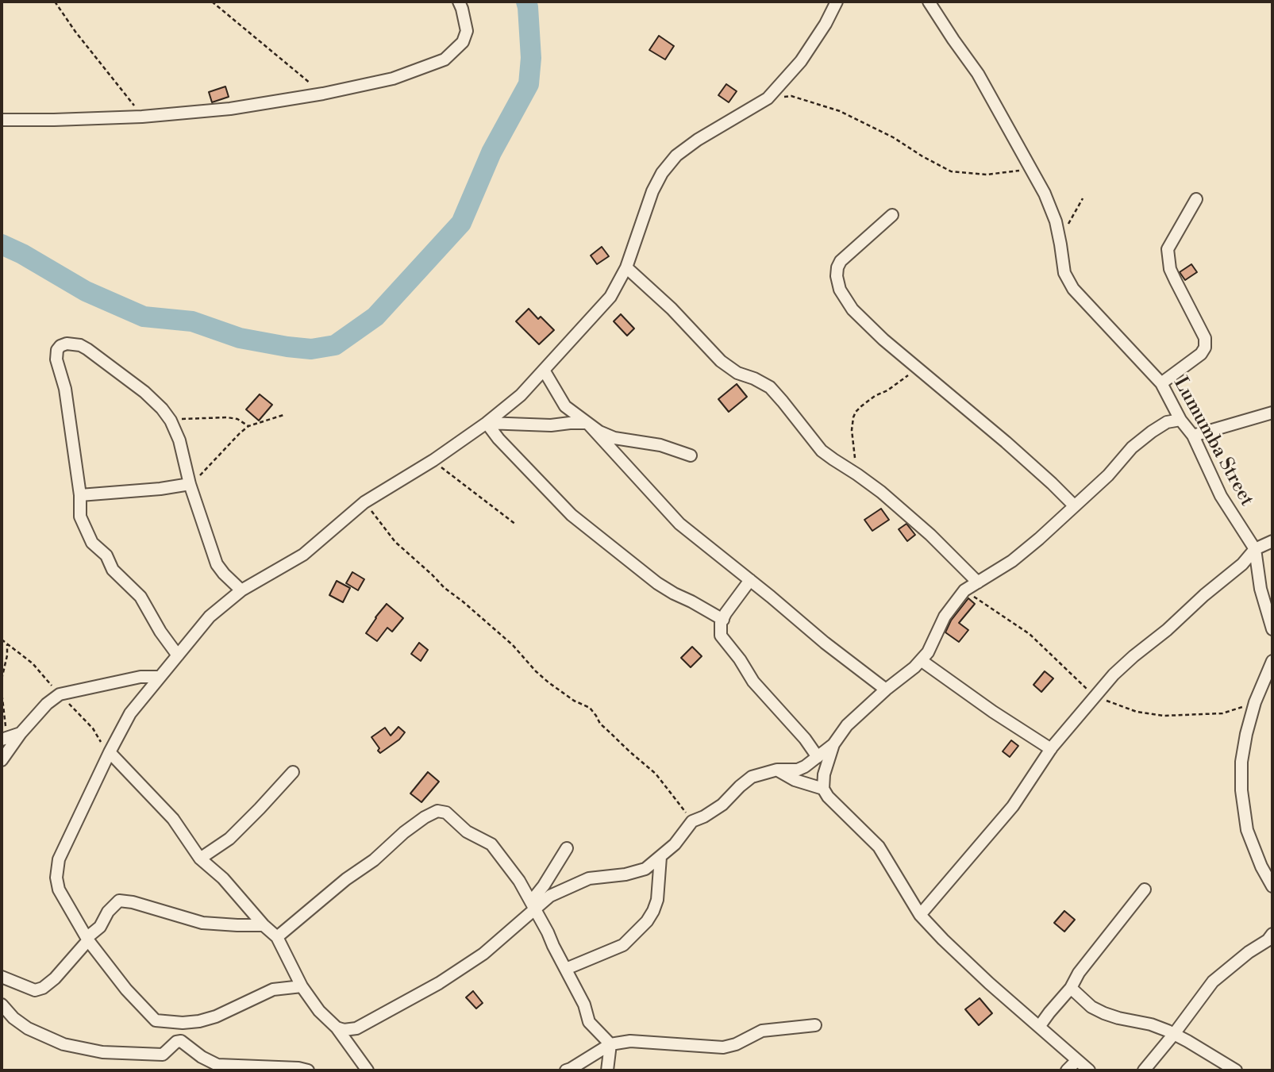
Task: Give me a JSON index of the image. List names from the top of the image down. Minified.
{"streets":{"street":["Lumumba Street"]}}
